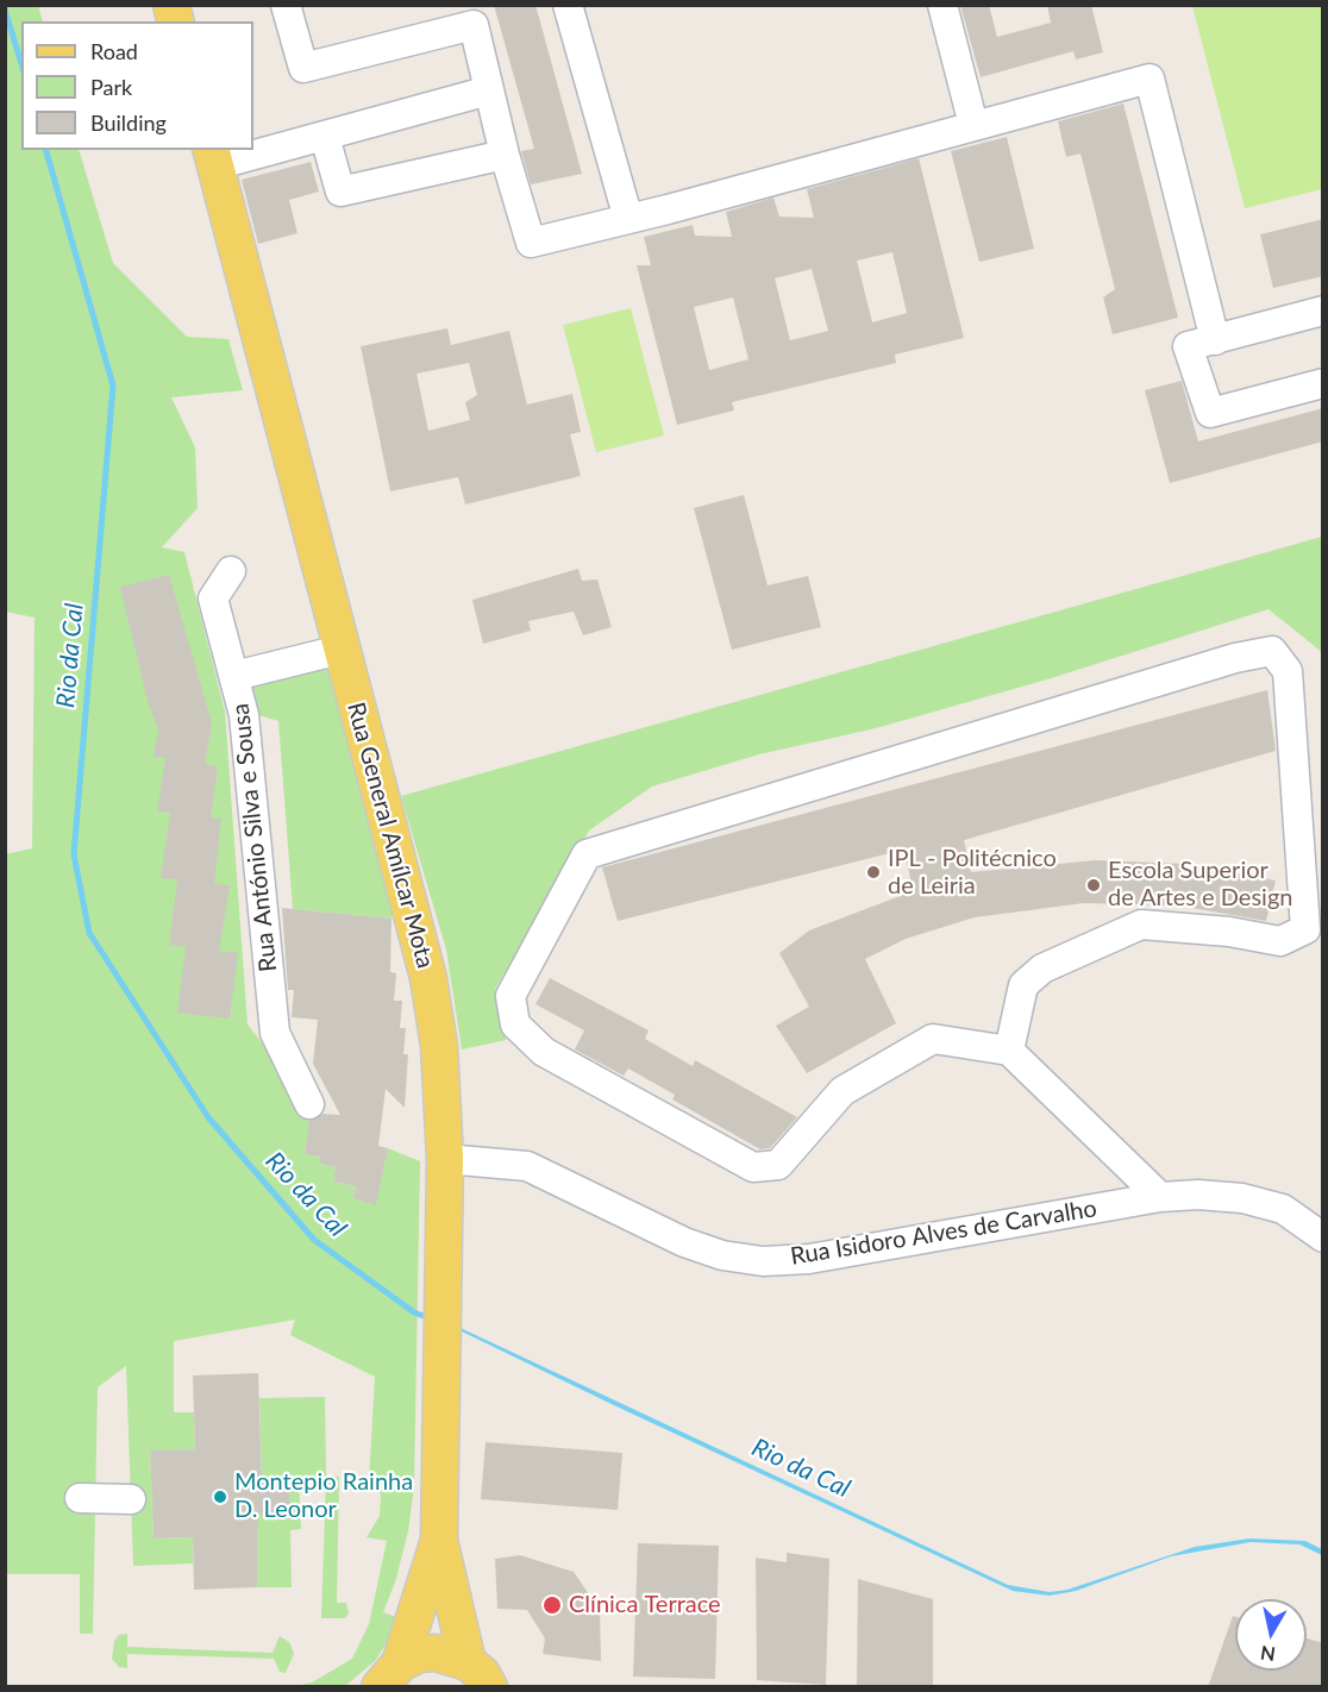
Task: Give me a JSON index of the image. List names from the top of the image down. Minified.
{"streets":{"main road":["Rua General Amílcar Mota"],"street":["Rua António Silva e Sousa","Rua Isidoro Alves de Carvalho"]},"crossings":[["Rua General Amílcar Mota","Rua Isidoro Alves de Carvalho"]],"water":["Rio da Cal"],"places":["IPL - Politécnico de Leiria","Escola Superior de Artes e Design","Montepio Rainha D. Leonor","Clínica Terrace"],"legend":["Road","Park","Building"],"north":"bottom"}
